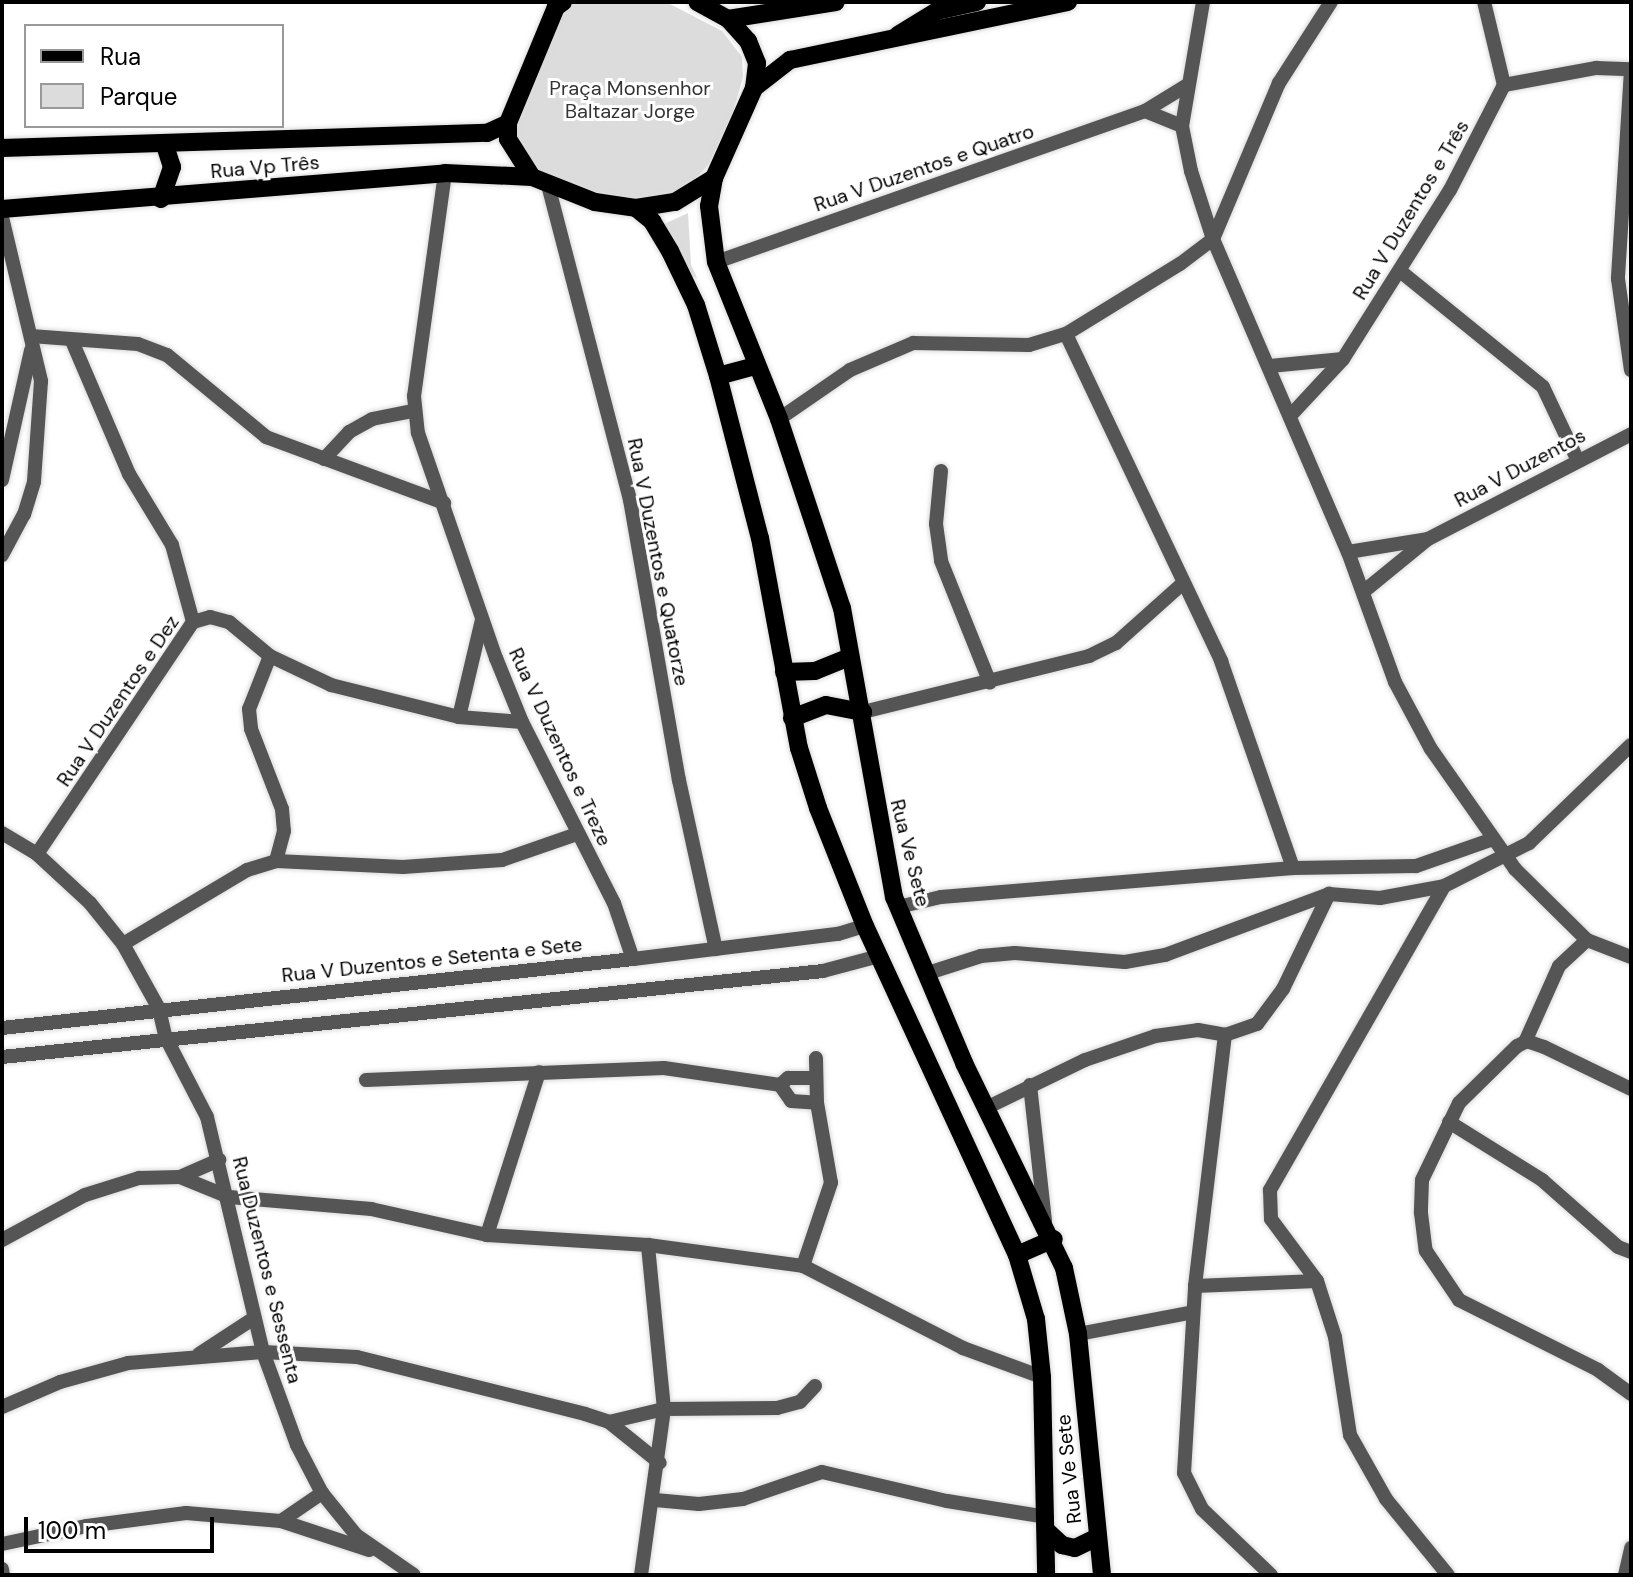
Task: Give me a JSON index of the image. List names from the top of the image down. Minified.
{"streets":{"main road":["Rua Vp Três","Rua Ve Sete"],"street":["Rua V Duzentos e Quatro","Rua V Duzentos e Três","Rua V Duzentos","Rua V Duzentos e Quatorze","Rua V Duzentos e Dez","Rua V Duzentos e Treze","Rua V Duzentos e Setenta e Sete","Rua Duzentos e Sessenta"]},"crossings":[["Rua Vp Três","Rua V Duzentos e Quatorze"],["Rua Vp Três","Rua V Duzentos e Treze"],["Rua Vp Três","Rua Ve Sete"],["Rua V Duzentos e Quatro","Rua Ve Sete"],["Rua V Duzentos e Quatorze","Rua V Duzentos e Setenta e Sete"],["Rua V Duzentos e Dez","Rua V Duzentos e Treze"],["Rua V Duzentos e Treze","Rua V Duzentos e Setenta e Sete"],["Rua Ve Sete","Rua V Duzentos e Setenta e Sete"],["Rua V Duzentos e Setenta e Sete","Rua Duzentos e Sessenta"]],"parks":["Praça Monsenhor Baltazar Jorge"],"legend":["Rua","Parque"],"scale_bar":"100 m"}
